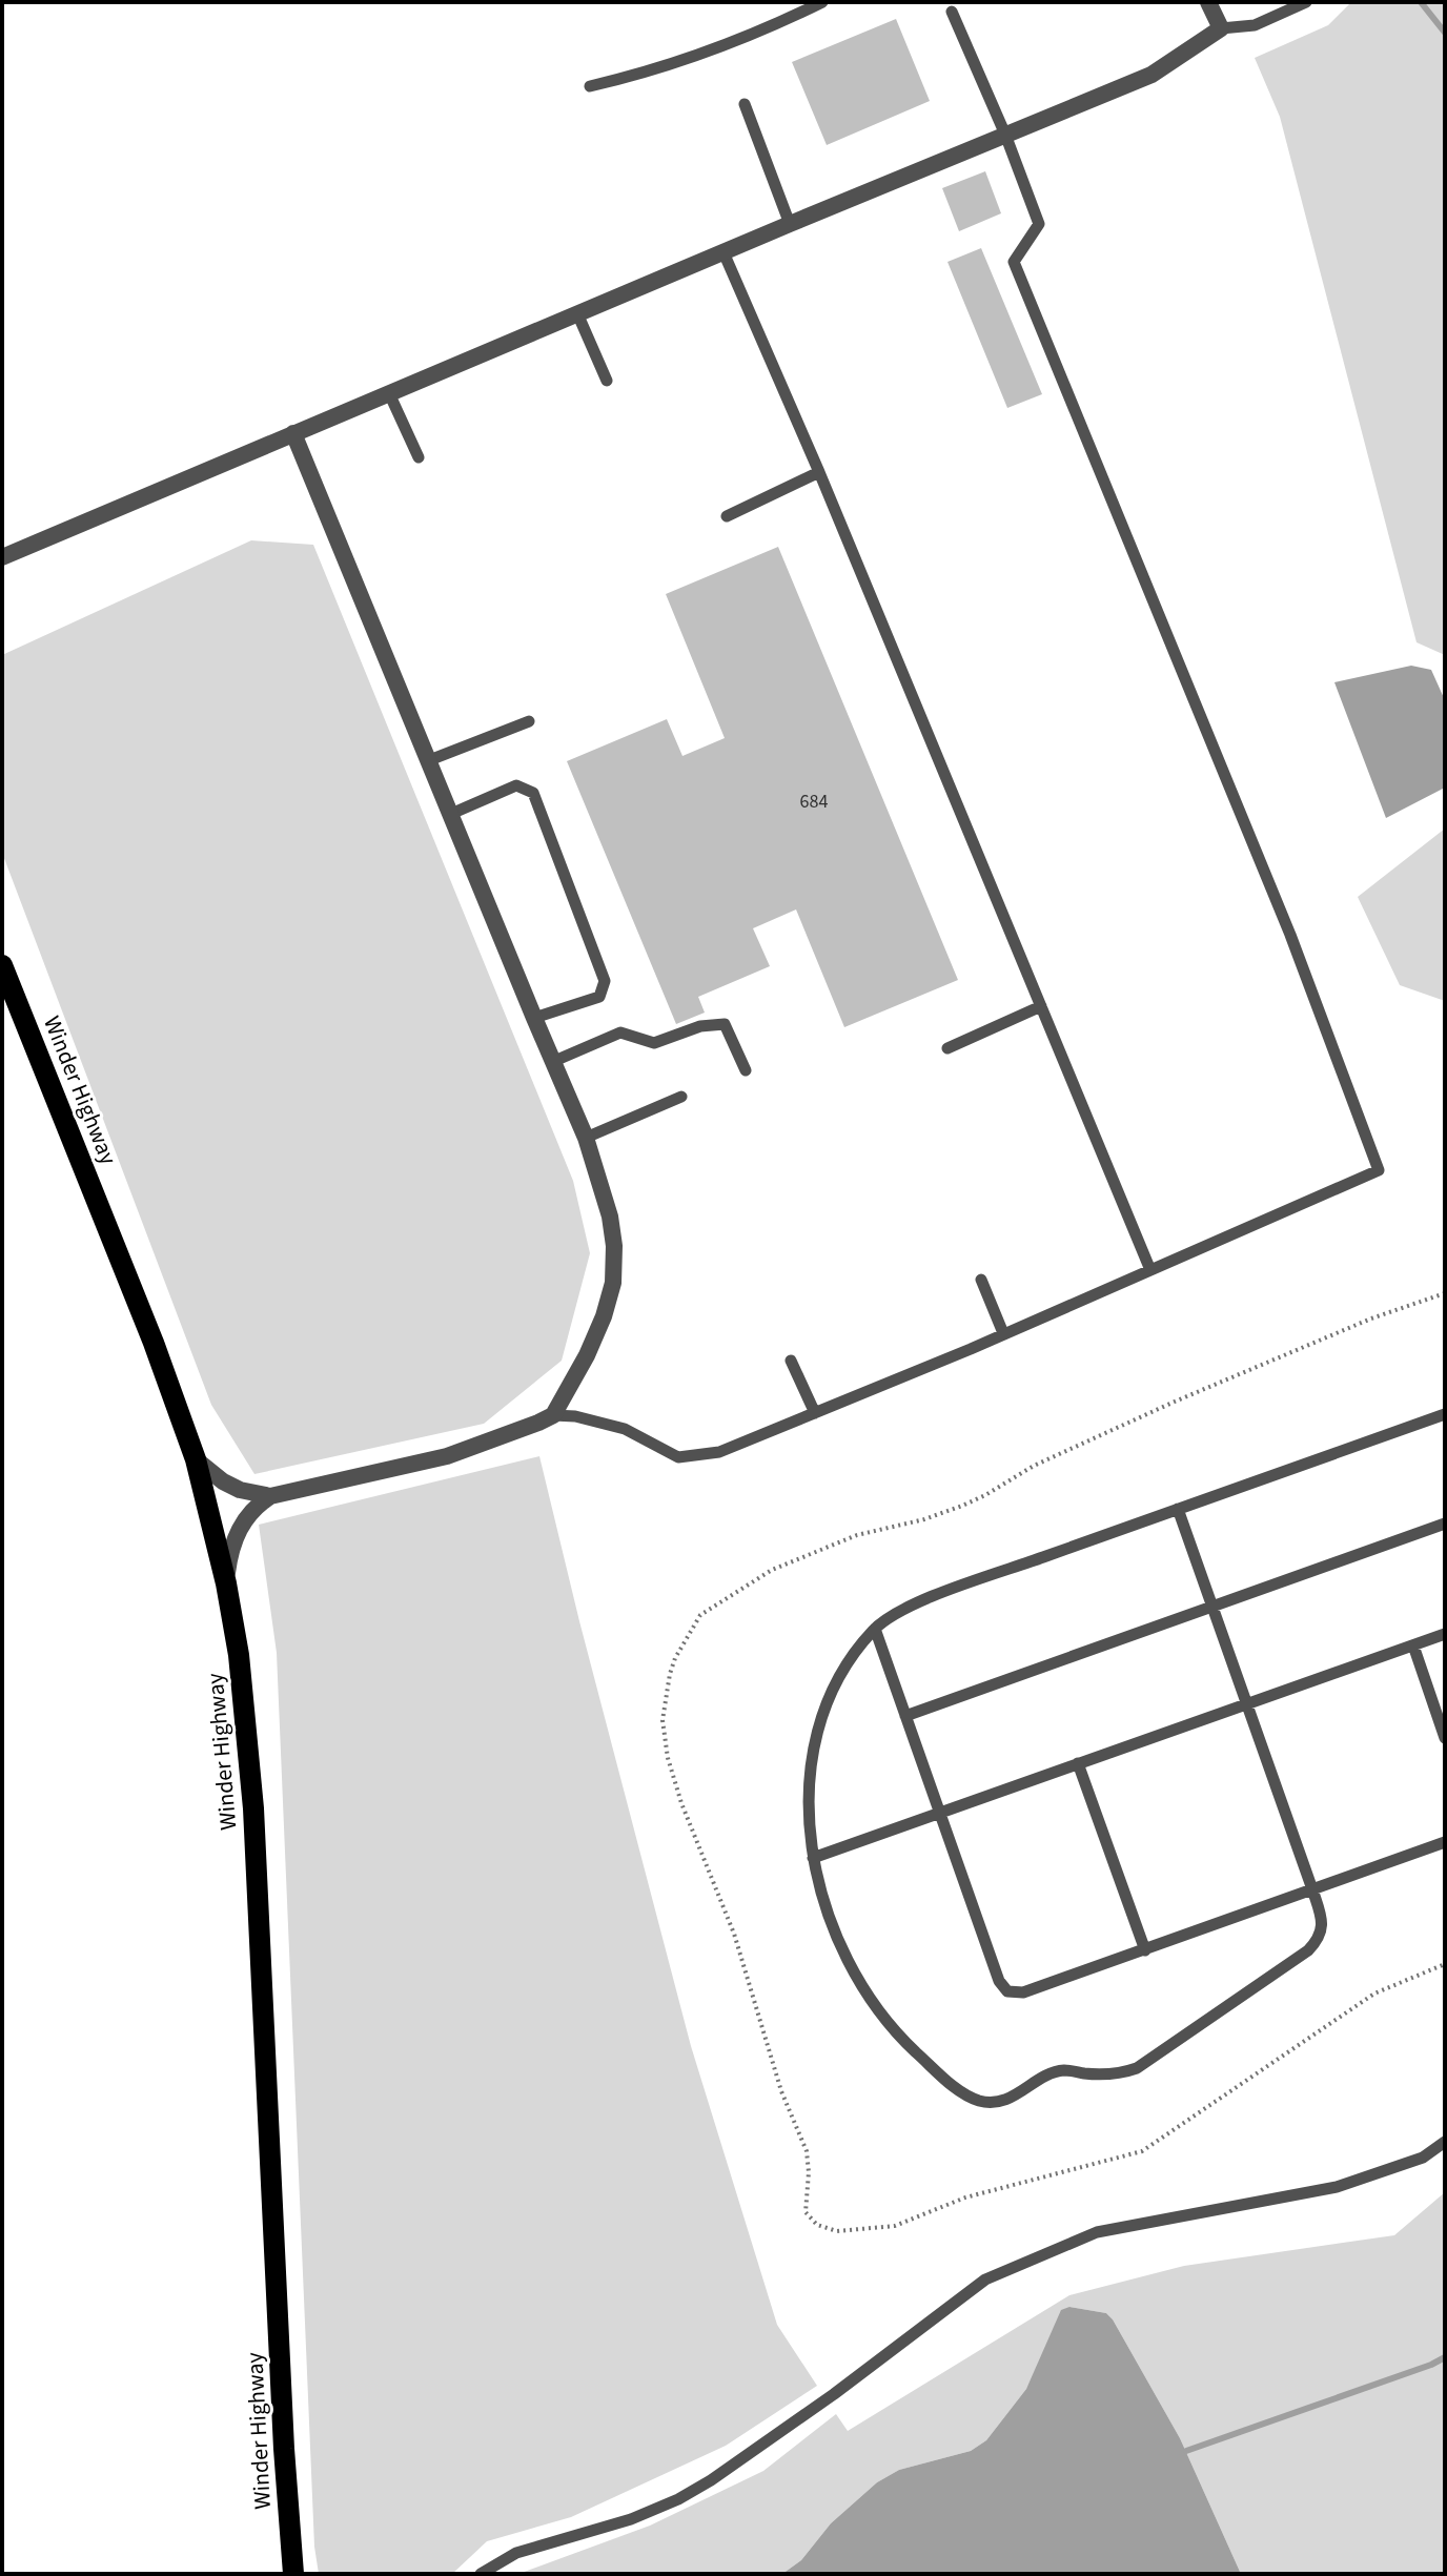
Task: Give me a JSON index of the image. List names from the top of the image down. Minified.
{"streets":{"main road":["Winder Highway"]},"house_numbers":["684"]}
